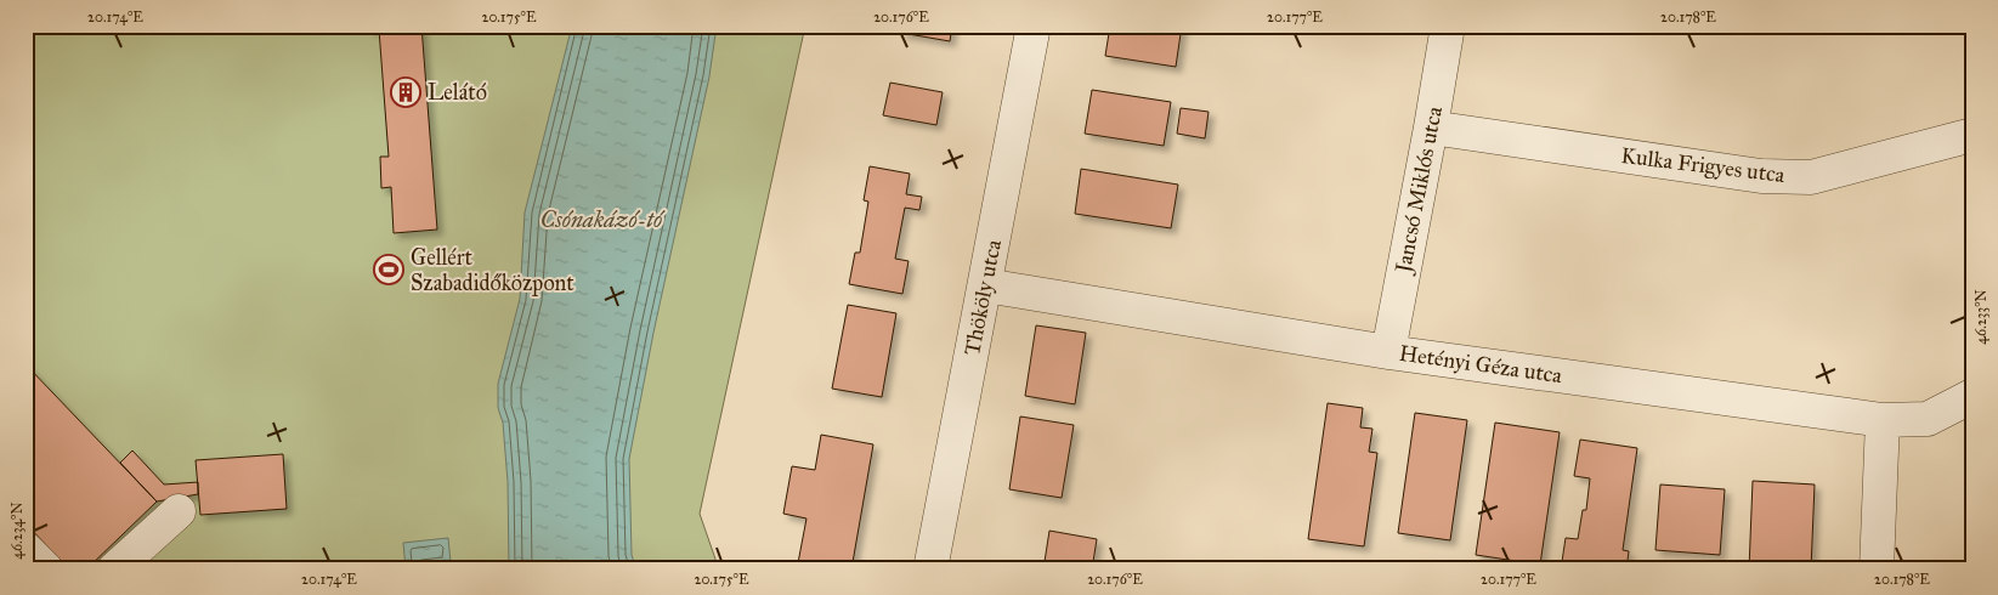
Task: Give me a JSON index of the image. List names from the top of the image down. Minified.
{"streets":{"street":["Kulka Frigyes utca","Jancsó Miklós utca","Thököly utca","Hetényi Géza utca"]},"crossings":[["Kulka Frigyes utca","Jancsó Miklós utca"],["Jancsó Miklós utca","Hetényi Géza utca"],["Thököly utca","Hetényi Géza utca"]],"water":["Csónakázó-tó"],"places":{"building":["Lelátó"],"sports":["Gellért Szabadidőközpont"]},"coordinates":["20.174°E","20.175°E","20.176°E","20.177°E","20.178°E","46.233°N","46.234°N"]}
